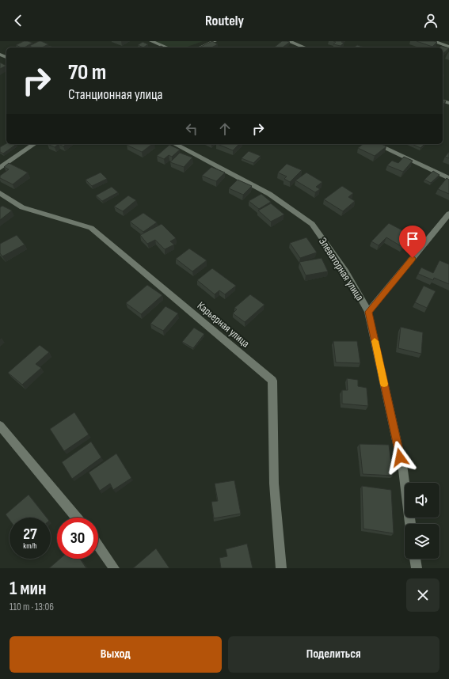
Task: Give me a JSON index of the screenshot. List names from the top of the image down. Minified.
{"streets":{"street":["Элеваторная улица","Карьерная улица"]},"page":{"header":"Routely","turn":["70 m","Станционная улица"],"speed":"27 km/h","limit":"30","heading":["1 мин","110 m · 13:06"],"buttons":["Выход","Поделиться"]}}
